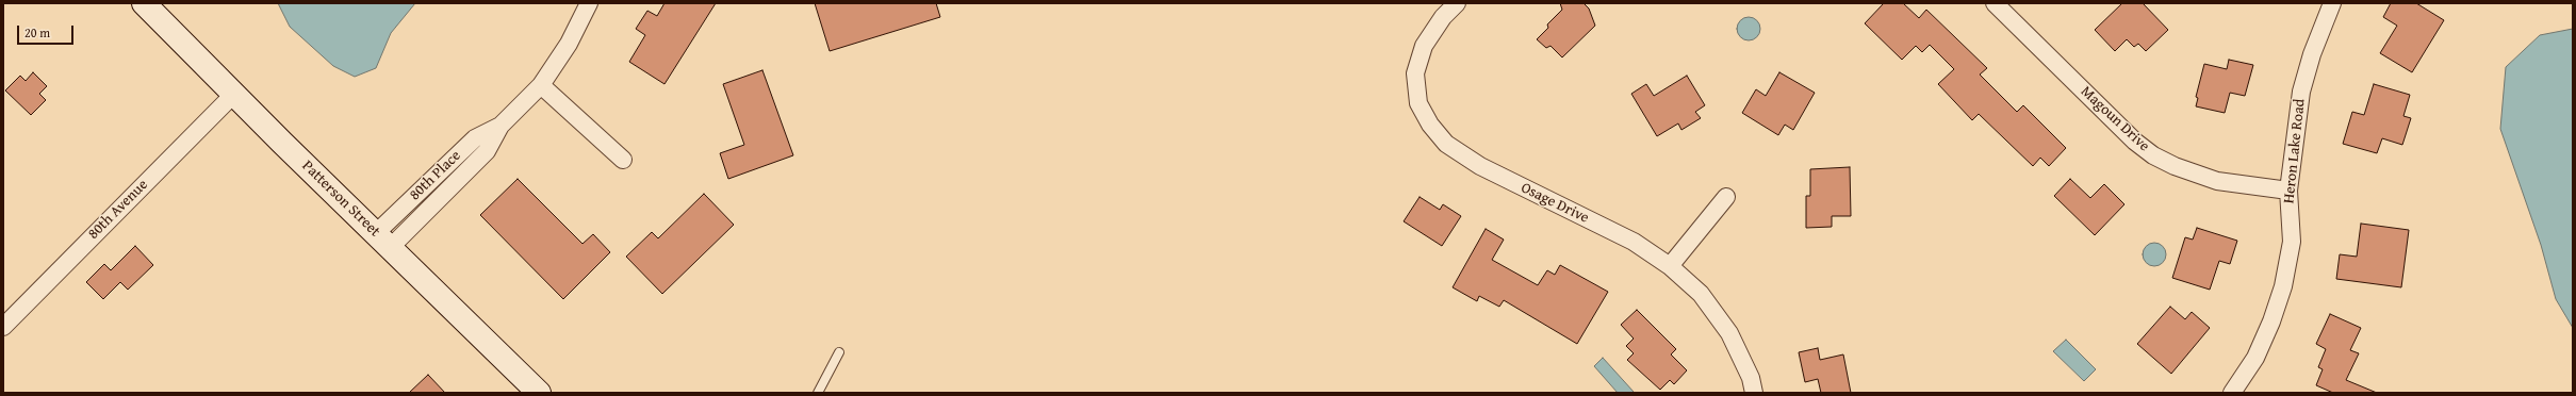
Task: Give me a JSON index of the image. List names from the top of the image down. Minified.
{"streets":{"street":["Magoun Drive","Heron Lake Road","80th Place","Patterson Street","Osage Drive","80th Avenue"]},"crossings":[["Magoun Drive","Heron Lake Road"],["80th Place","Patterson Street"],["Patterson Street","80th Avenue"]],"scale_bar":"20 m"}
